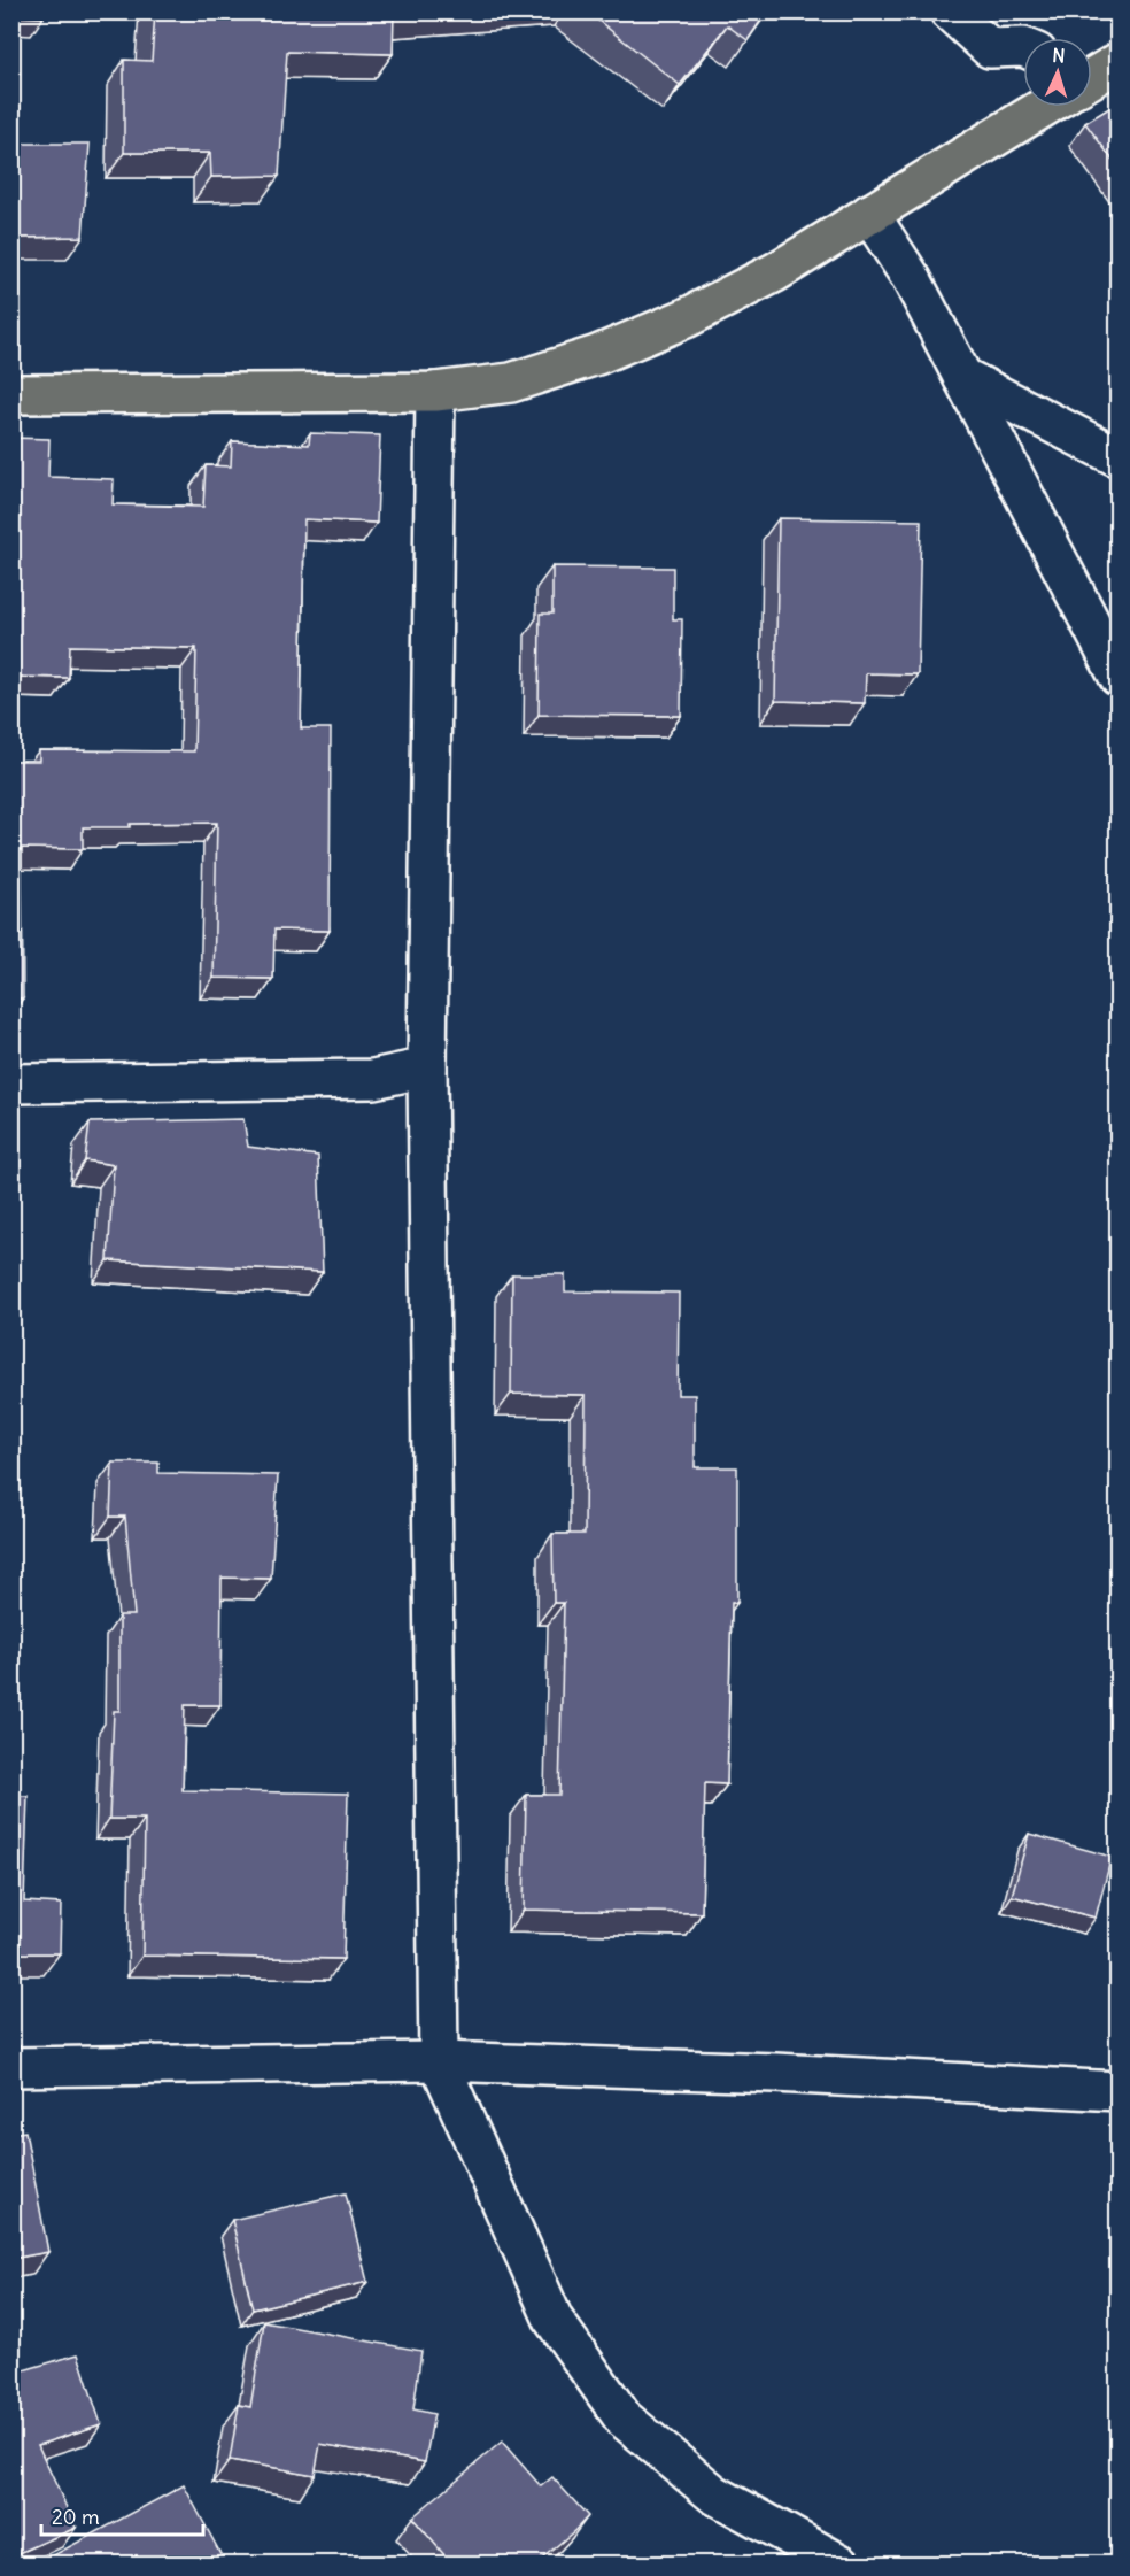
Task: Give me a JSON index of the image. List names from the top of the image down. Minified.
{"scale_bar":"20 m","north":"top"}
